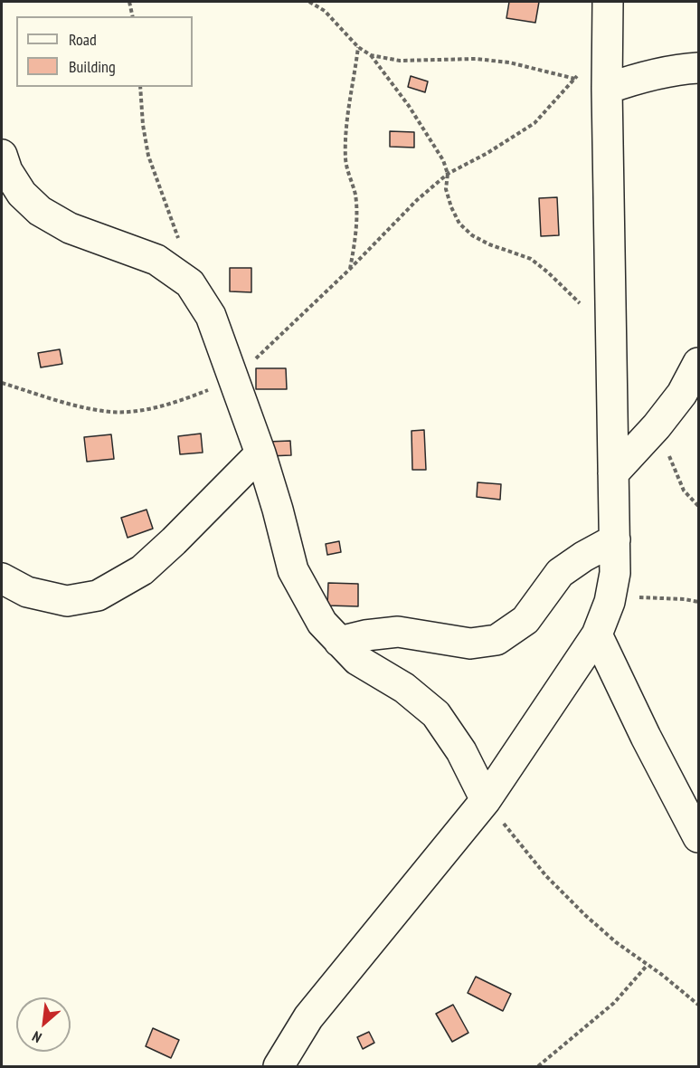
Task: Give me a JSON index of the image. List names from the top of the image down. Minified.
{"legend":["Road","Building"],"north":"bottom left"}
